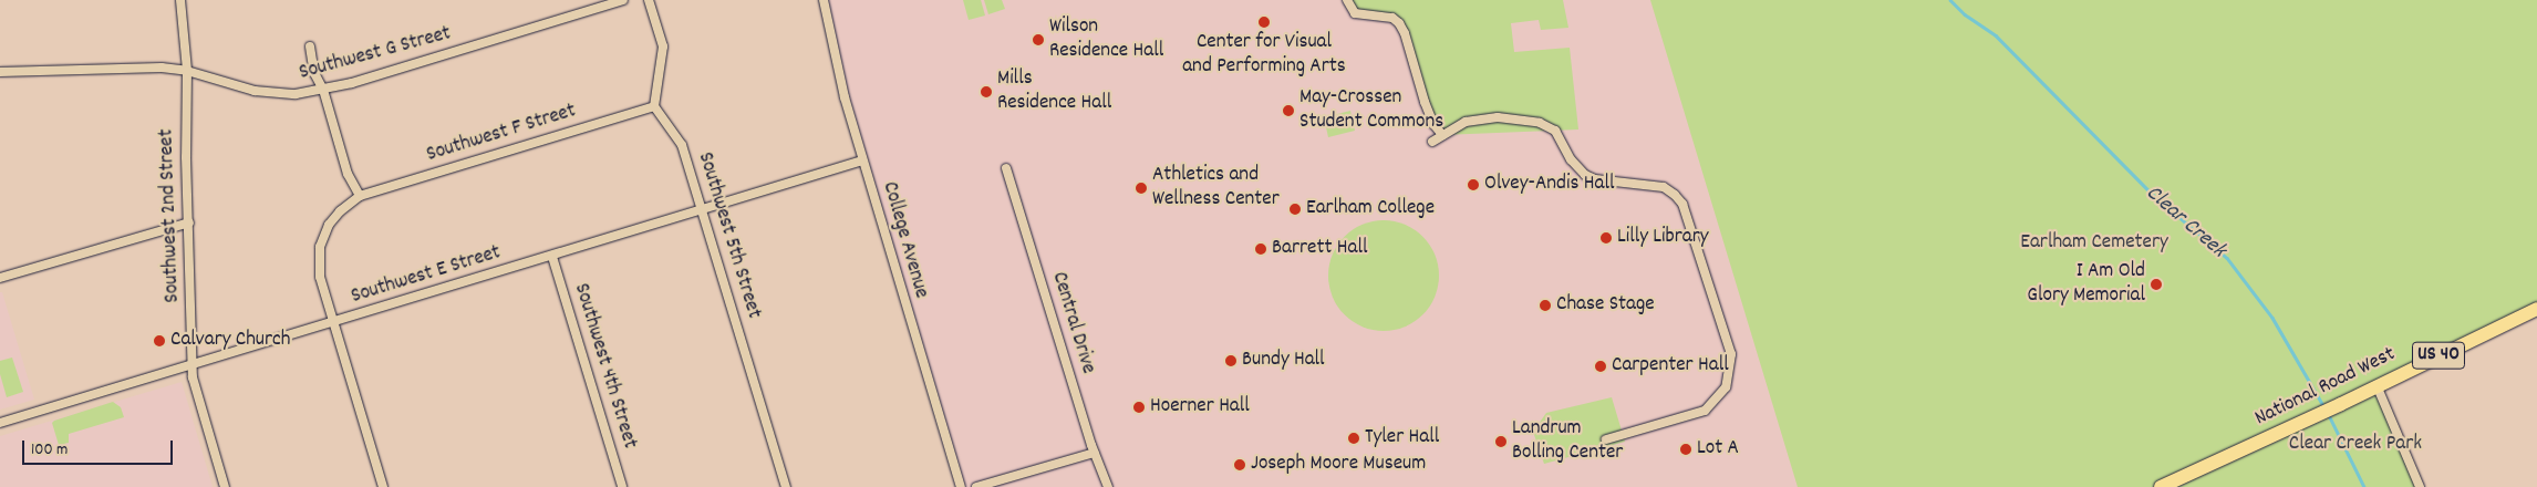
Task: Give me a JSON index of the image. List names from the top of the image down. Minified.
{"streets":{"main road":["US 40","National Road West"],"street":["Southwest G Street","Southwest F Street","Southwest 2nd Street","Southwest 5th Street","College Avenue","Southwest E Street","Central Drive","Southwest 4th Street"]},"crossings":[["Southwest G Street","Southwest 2nd Street"],["Southwest F Street","Southwest 5th Street"],["Southwest 2nd Street","Southwest E Street"],["Southwest 5th Street","Southwest E Street"],["College Avenue","Southwest E Street"],["Southwest E Street","Southwest 4th Street"]],"water":["Clear Creek"],"parks":["Earlham Cemetery","Clear Creek Park"],"places":["Center for Visual and Performing Arts","Wilson Residence Hall","Mills Residence Hall","May-Crossen Student Commons","Olvey-Andis Hall","Athletics and Wellness Center","Earlham College","Lilly Library","Barrett Hall","I Am Old Glory Memorial","Chase Stage","Calvary Church","Bundy Hall","Carpenter Hall","Hoerner Hall","Tyler Hall","Landrum Bolling Center","Lot A","Joseph Moore Museum"],"scale_bar":"100 m"}
